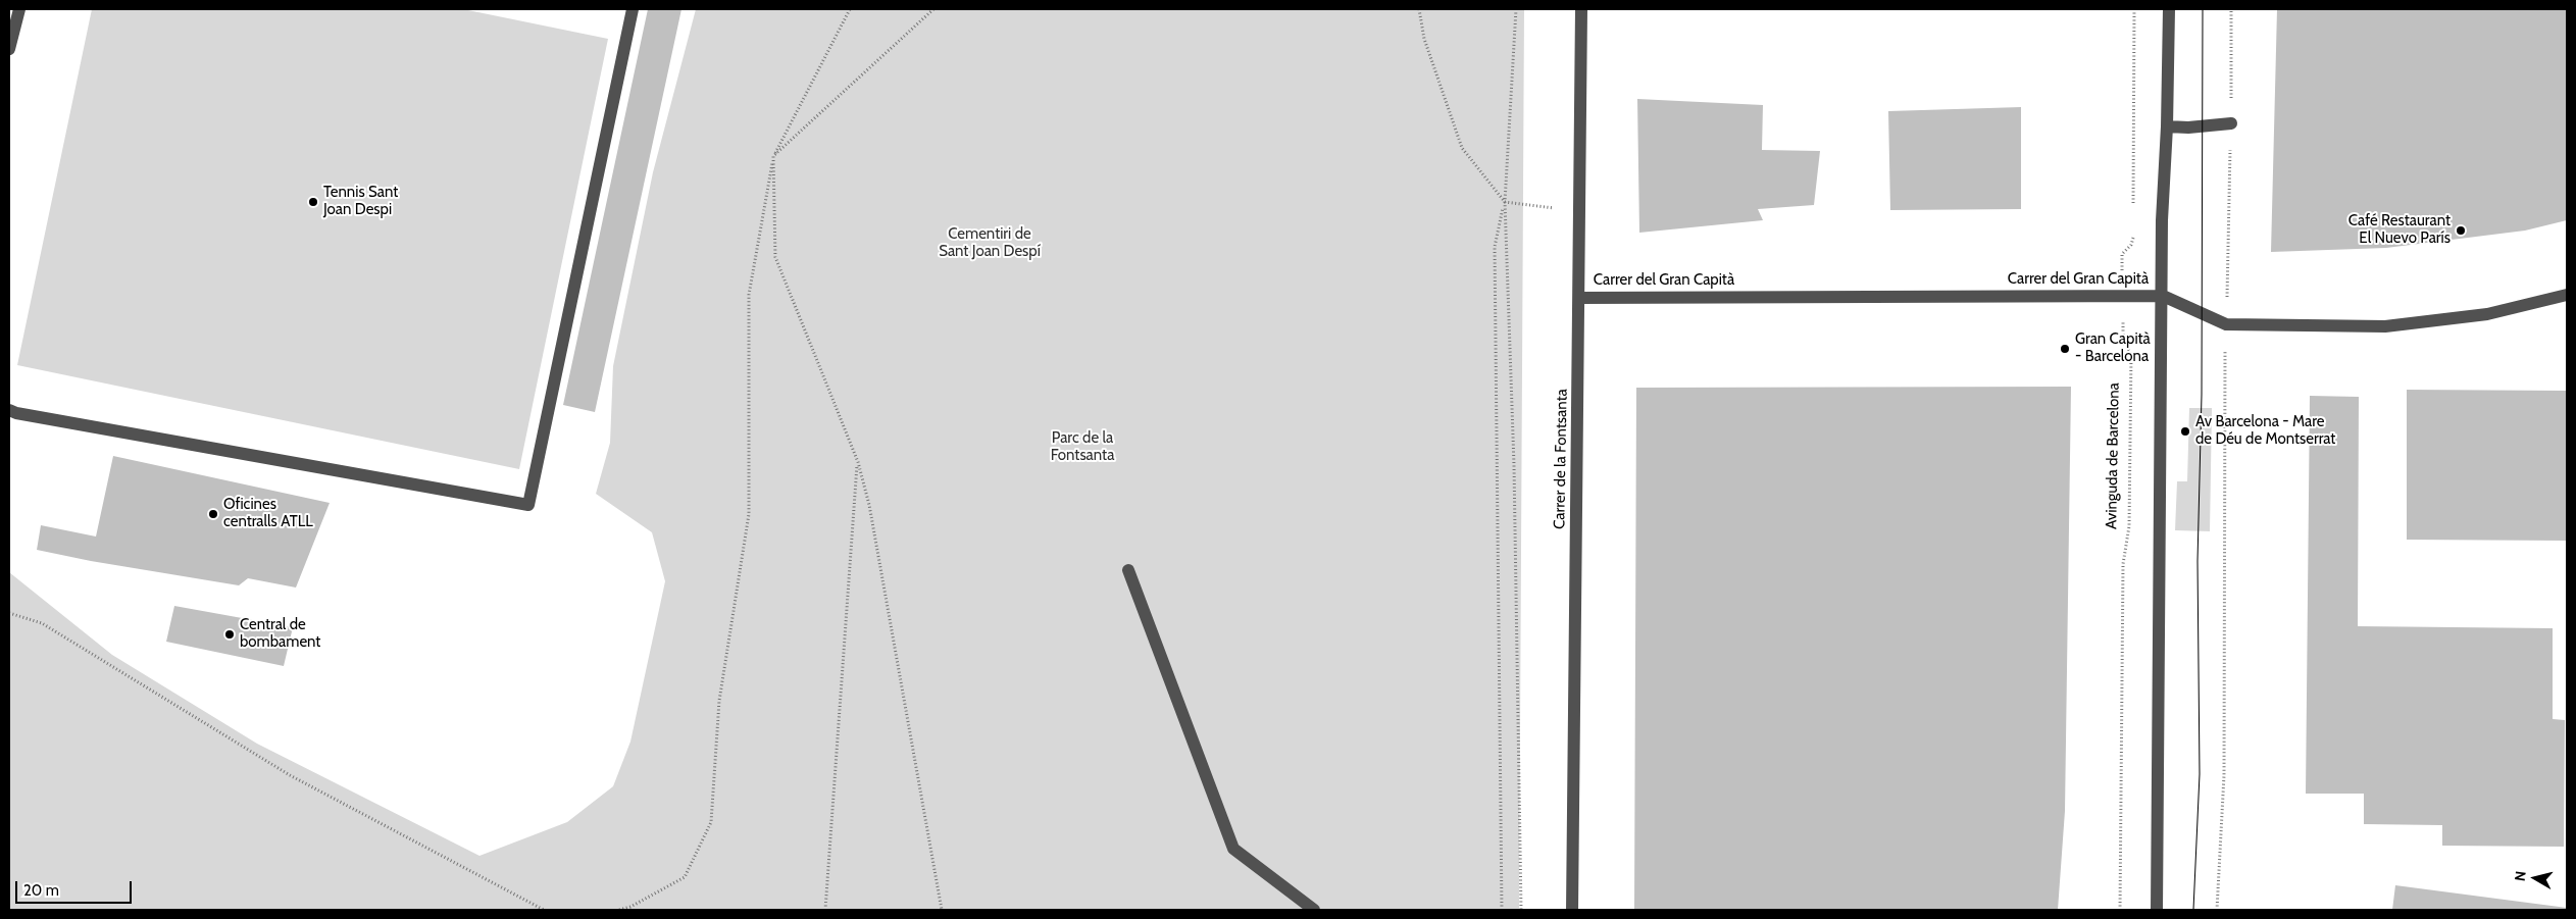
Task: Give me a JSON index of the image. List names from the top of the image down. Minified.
{"streets":{"street":["Carrer del Gran Capità","Carrer de la Fontsanta"],"path":["Avinguda de Barcelona"]},"crossings":[["Carrer del Gran Capità","Avinguda de Barcelona"],["Carrer del Gran Capità","Carrer de la Fontsanta"]],"parks":["Cementiri de Sant Joan Despí","Parc de la Fontsanta"],"places":["Tennis Sant Joan Despi","Café Restaurant El Nuevo París","Gran Capità - Barcelona","Av Barcelona - Mare de Déu de Montserrat","Oficines centralls ATLL","Central de bombament"],"scale_bar":"20 m","north":"left"}
